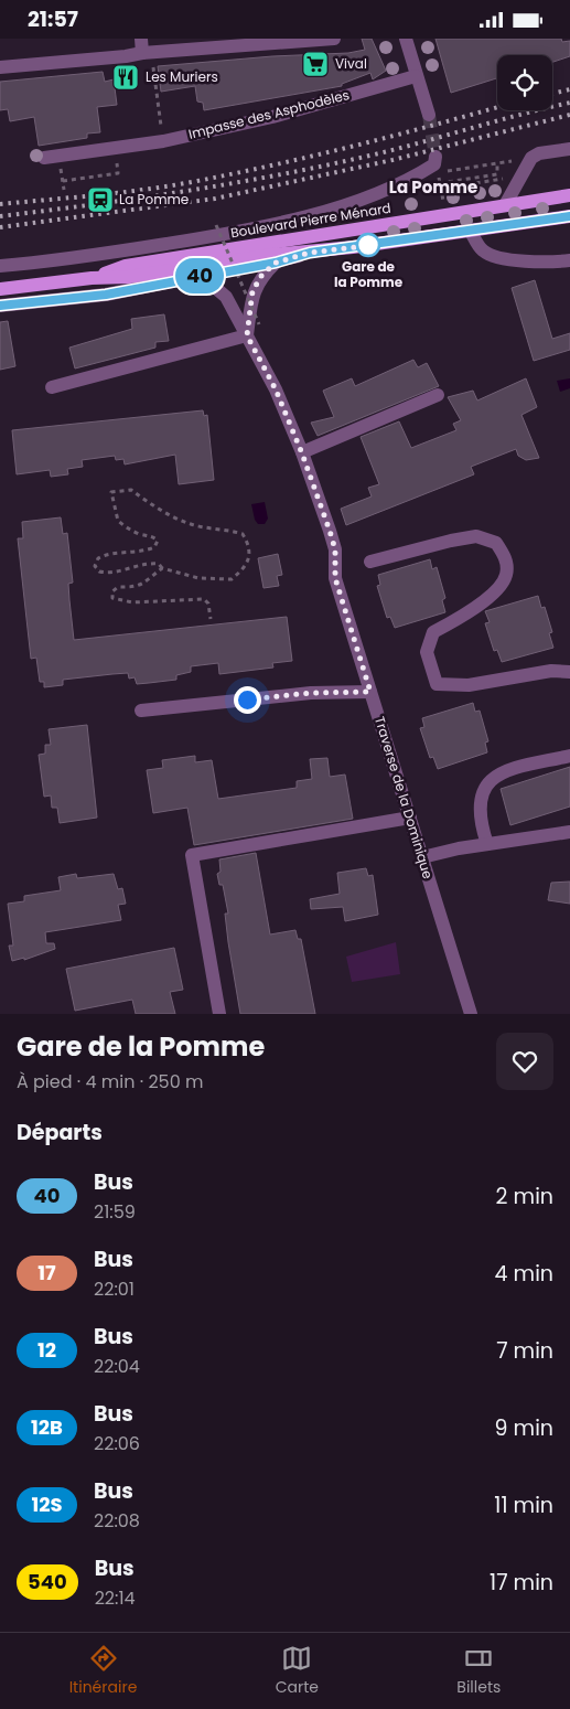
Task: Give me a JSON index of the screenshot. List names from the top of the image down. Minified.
{"streets":{"main road":["Boulevard Pierre Ménard"],"street":["Impasse des Asphodèles","Traverse de la Dominique"]},"crossings":[["Boulevard Pierre Ménard","Traverse de la Dominique"]],"districts":["La Pomme"],"places":{"supermarket":["Vival"],"restaurant":["Les Muriers"],"station":["La Pomme"],"other":["Gare de la Pomme"]},"lines":["bus line 40"],"page":{"status":"21:57","on_map":"40","heading":[["Gare de la Pomme","À pied · 4 min · 250 m"],"Départs"],"list":[{"mark":"40","name":"Bus","note":"21:59","value":"2 min"},{"mark":"17","name":"Bus","note":"22:01","value":"4 min"},{"mark":"12","name":"Bus","note":"22:04","value":"7 min"},{"mark":"12B","name":"Bus","note":"22:06","value":"9 min"},{"mark":"12S","name":"Bus","note":"22:08","value":"11 min"},{"mark":"540","name":"Bus","note":"22:14","value":"17 min"}],"tabs":["Itinéraire","Carte","Billets"]}}
